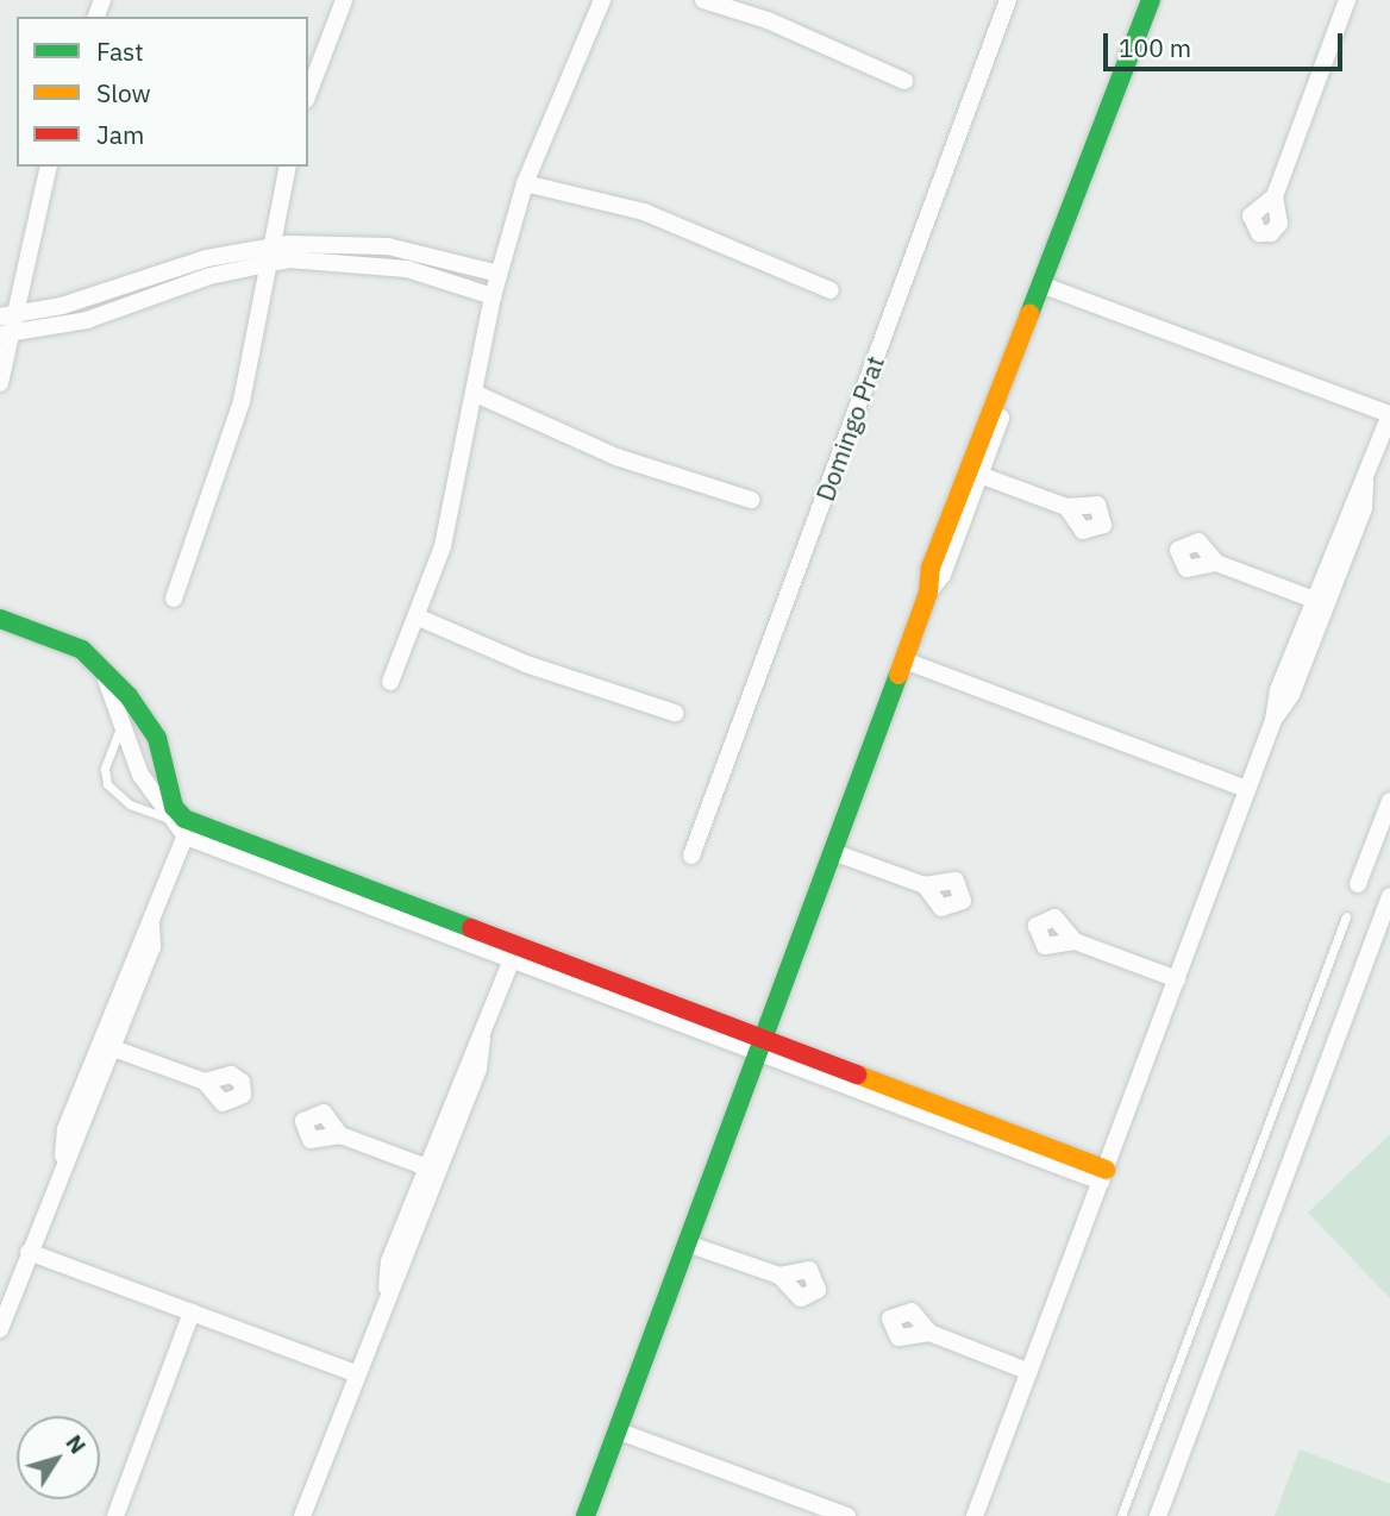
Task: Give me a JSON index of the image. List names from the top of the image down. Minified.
{"streets":{"street":["Domingo Prat"]},"legend":["Fast","Slow","Jam"],"scale_bar":"100 m","north":"top right"}
